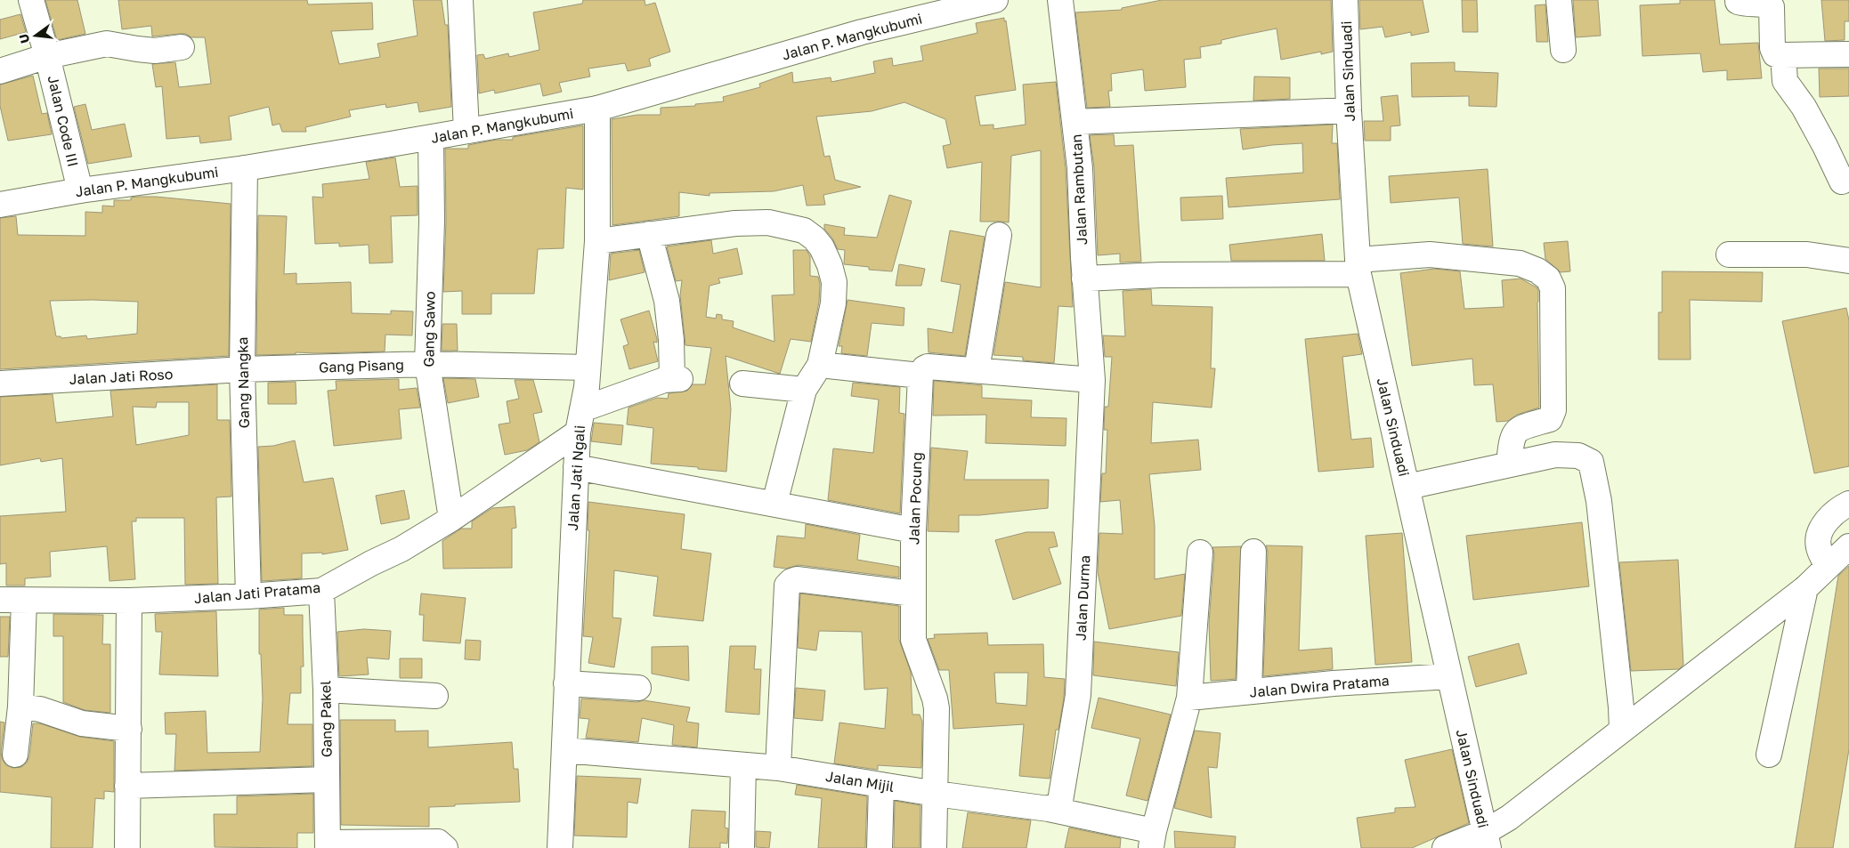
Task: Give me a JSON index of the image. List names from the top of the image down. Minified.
{"streets":{"street":["Jalan P. Mangkubumi","Jalan Sinduadi","Jalan Code III","Jalan Rambutan","Gang Sawo","Gang Pisang","Jalan Jati Roso","Gang Nangka","Jalan Jati Ngali","Jalan Pocung","Jalan Jati Pratama","Jalan Durma","Jalan Dwira Pratama","Gang Pakel","Jalan Mijil"]},"crossings":[["Jalan P. Mangkubumi","Jalan Code III"],["Jalan P. Mangkubumi","Gang Sawo"],["Jalan P. Mangkubumi","Gang Nangka"],["Jalan P. Mangkubumi","Jalan Jati Ngali"],["Jalan Sinduadi","Jalan Dwira Pratama"],["Jalan Rambutan","Jalan Durma"],["Gang Sawo","Gang Pisang"],["Gang Sawo","Jalan Jati Pratama"],["Gang Pisang","Jalan Jati Roso"],["Gang Pisang","Gang Nangka"],["Gang Pisang","Jalan Jati Ngali"],["Jalan Jati Roso","Gang Nangka"],["Gang Nangka","Jalan Jati Pratama"],["Jalan Jati Ngali","Jalan Jati Pratama"],["Jalan Jati Ngali","Jalan Mijil"],["Jalan Pocung","Jalan Mijil"],["Jalan Jati Pratama","Gang Pakel"],["Jalan Durma","Jalan Mijil"]],"north":"left"}
